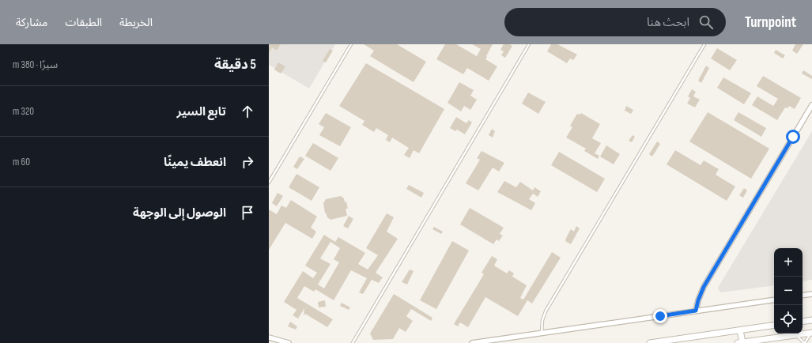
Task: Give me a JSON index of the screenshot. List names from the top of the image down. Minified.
{"page":{"header":"Turnpoint","search":"ابحث هنا","nav":["الخريطة","الطبقات","مشاركة"],"heading":["5 دقيقة","سيرًا · 380 m"],"list":[["تابع السير","320 m"],["انعطف يمينًا","60 m"],"الوصول إلى الوجهة"],"map_buttons":["+","−"]}}
